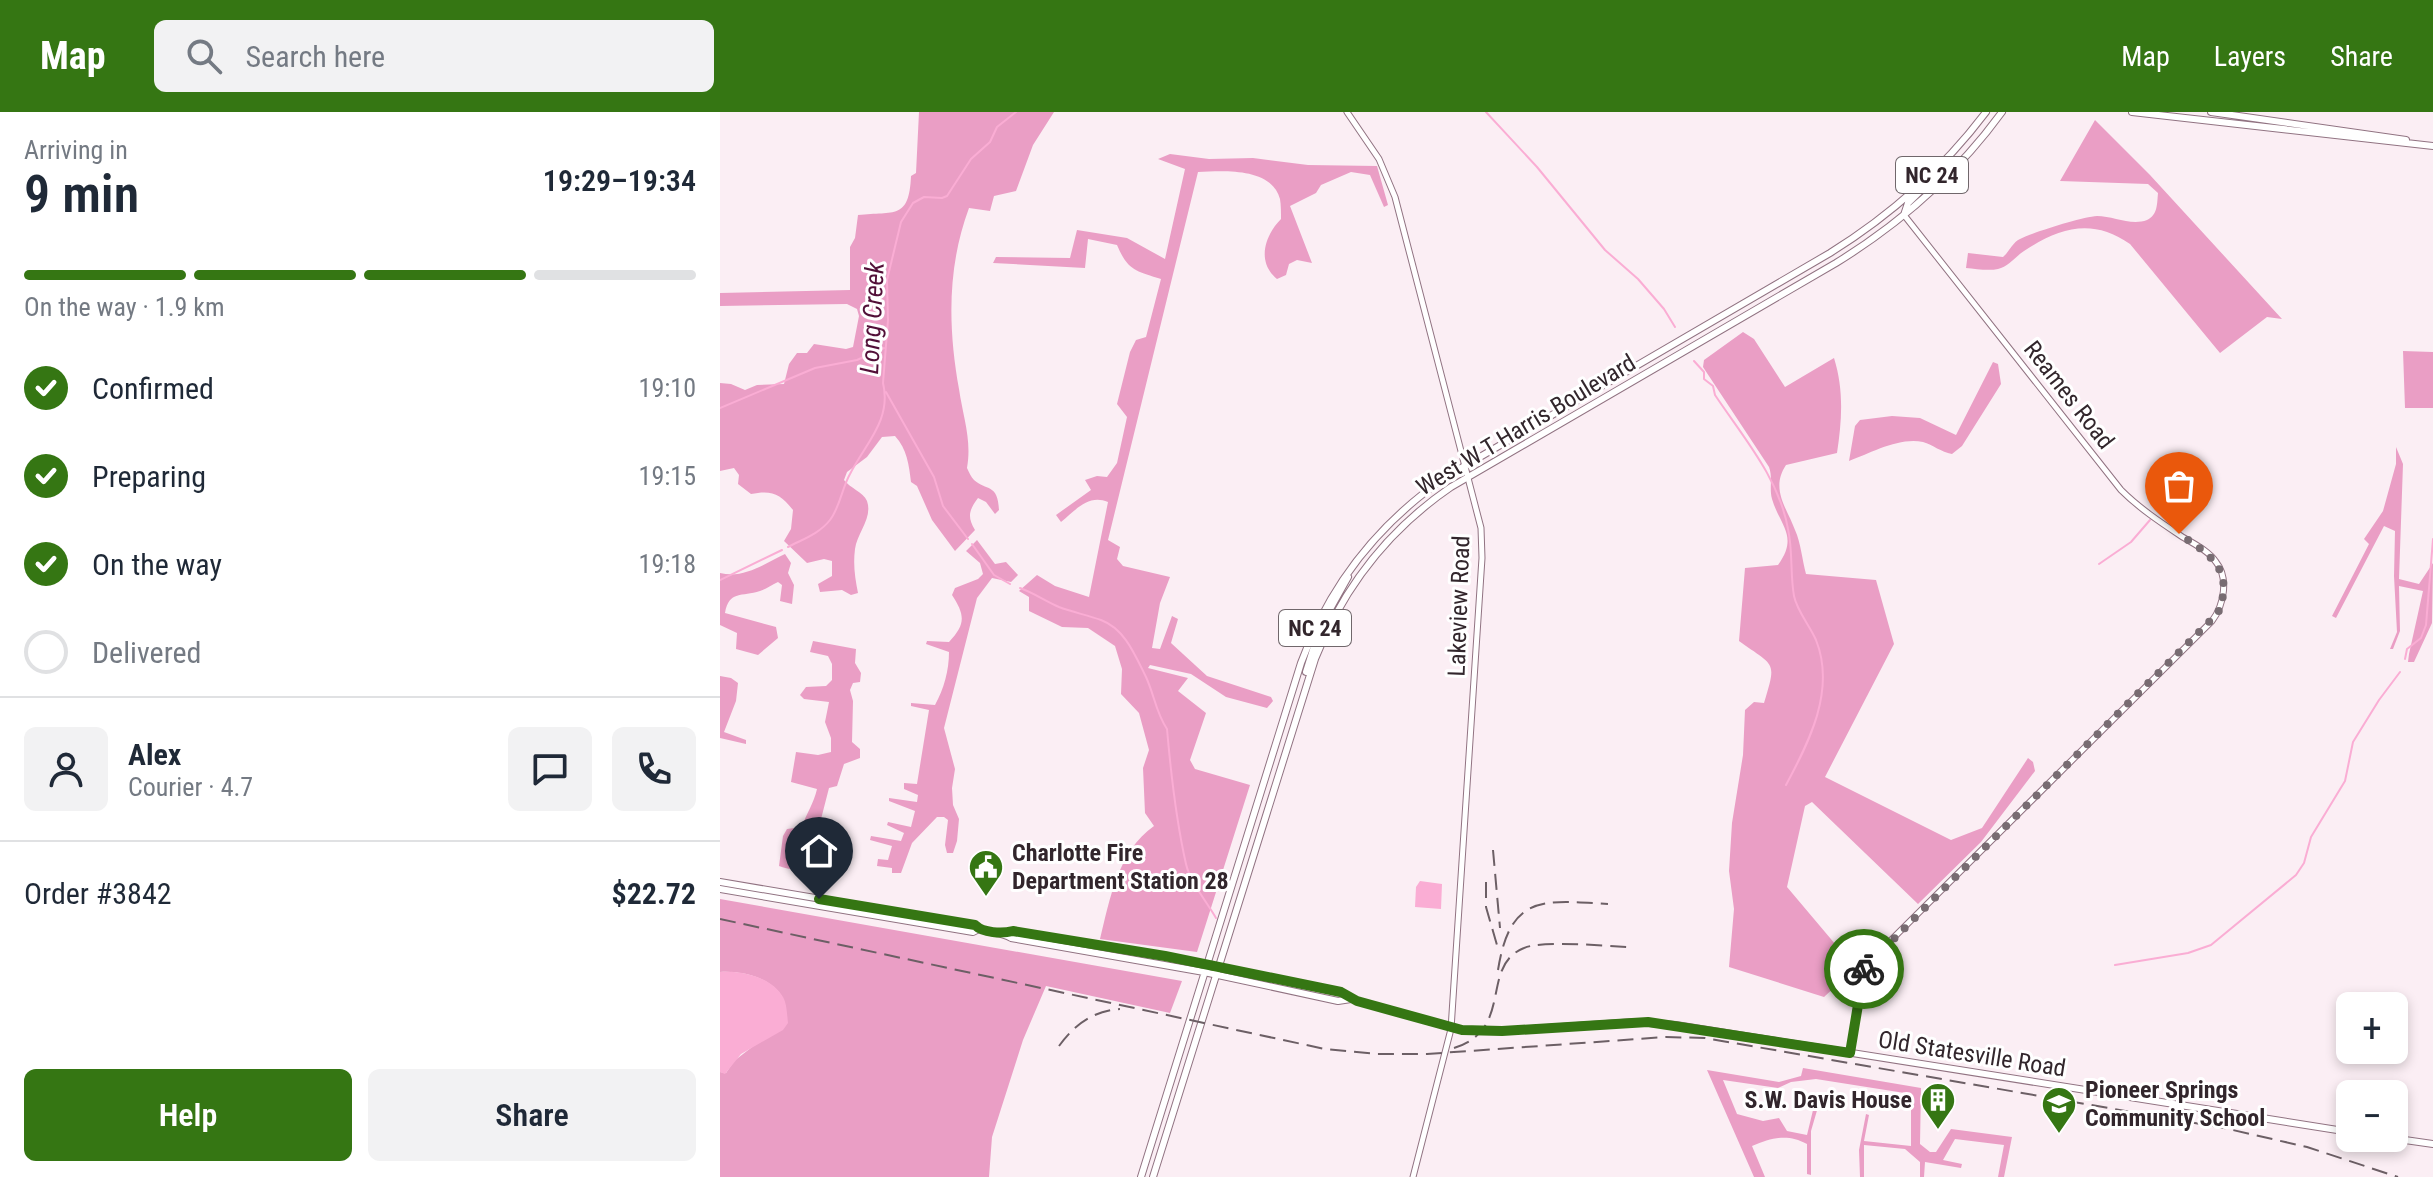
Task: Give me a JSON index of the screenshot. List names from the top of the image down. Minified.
{"streets":{"main road":["NC 24","Reames Road","West W T Harris Boulevard","Lakeview Road","Old Statesville Road"]},"crossings":[["Reames Road","West W T Harris Boulevard"],["Reames Road","Old Statesville Road"],["West W T Harris Boulevard","Lakeview Road"],["West W T Harris Boulevard","Old Statesville Road"],["Lakeview Road","Old Statesville Road"]],"water":["Long Creek"],"places":{"public building":["Charlotte Fire Department Station 28"],"building":["S.W. Davis House"],"school or university":["Pioneer Springs Community School"]},"page":{"header":"Map","search":"Search here","nav":["Map","Layers","Share"],"heading":["9 min","Arriving in","19:29–19:34"],"panel":["Alex","Courier · 4.7","Order #3842","$22.72"],"bar":"On the way · 1.9 km","list":[["Confirmed","19:10"],["Preparing","19:15"],["On the way","19:18"],"Delivered"],"map_buttons":["+","−"],"buttons":["Help","Share"]}}
